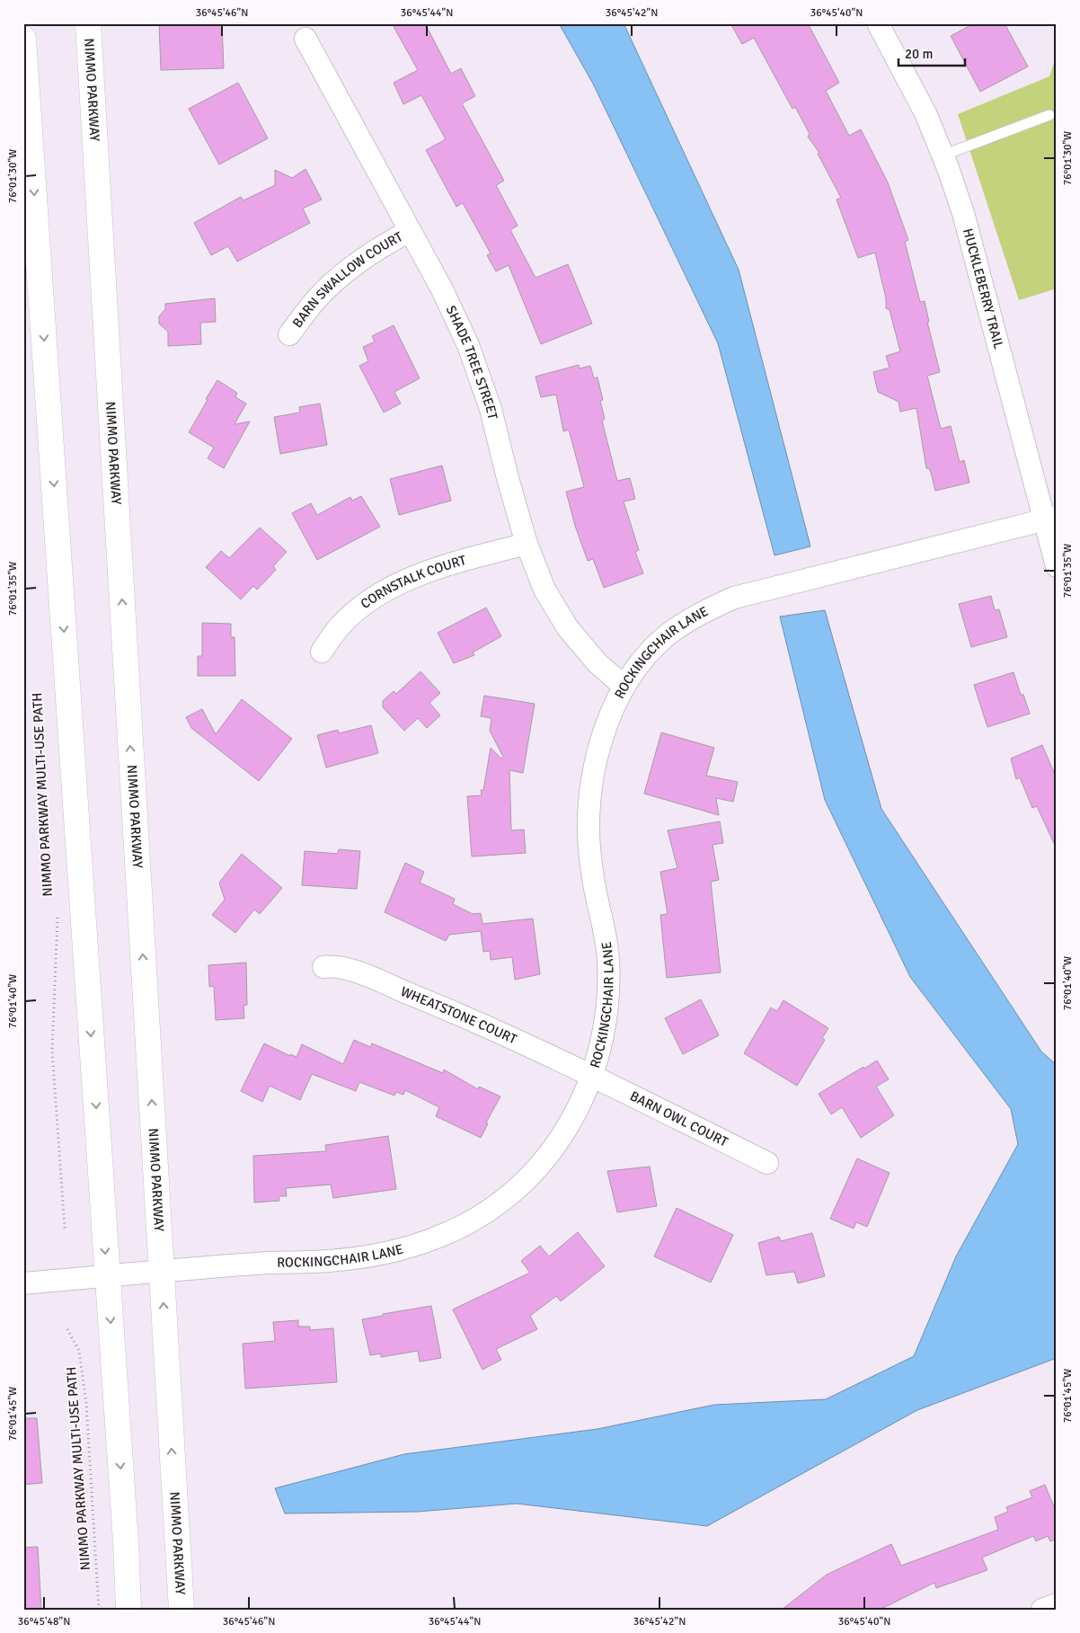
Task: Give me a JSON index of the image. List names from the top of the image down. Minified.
{"streets":{"highway":["NIMMO PARKWAY"],"street":["BARN SWALLOW COURT","HUCKLEBERRY TRAIL","SHADE TREE STREET","CORNSTALK COURT","ROCKINGCHAIR LANE","WHEATSTONE COURT","BARN OWL COURT"],"path":["NIMMO PARKWAY MULTI-USE PATH"]},"crossings":[["NIMMO PARKWAY","ROCKINGCHAIR LANE"],["BARN SWALLOW COURT","SHADE TREE STREET"],["HUCKLEBERRY TRAIL","ROCKINGCHAIR LANE"],["SHADE TREE STREET","CORNSTALK COURT"],["SHADE TREE STREET","ROCKINGCHAIR LANE"],["ROCKINGCHAIR LANE","WHEATSTONE COURT"],["ROCKINGCHAIR LANE","BARN OWL COURT"],["WHEATSTONE COURT","BARN OWL COURT"]],"scale_bar":"20 m","coordinates":["36°45'46\"N","36°45'44\"N","36°45'42\"N","36°45'40\"N","76°01'30\"W","76°01'35\"W","76°01'40\"W","76°01'45\"W","36°45'48\"N"]}
